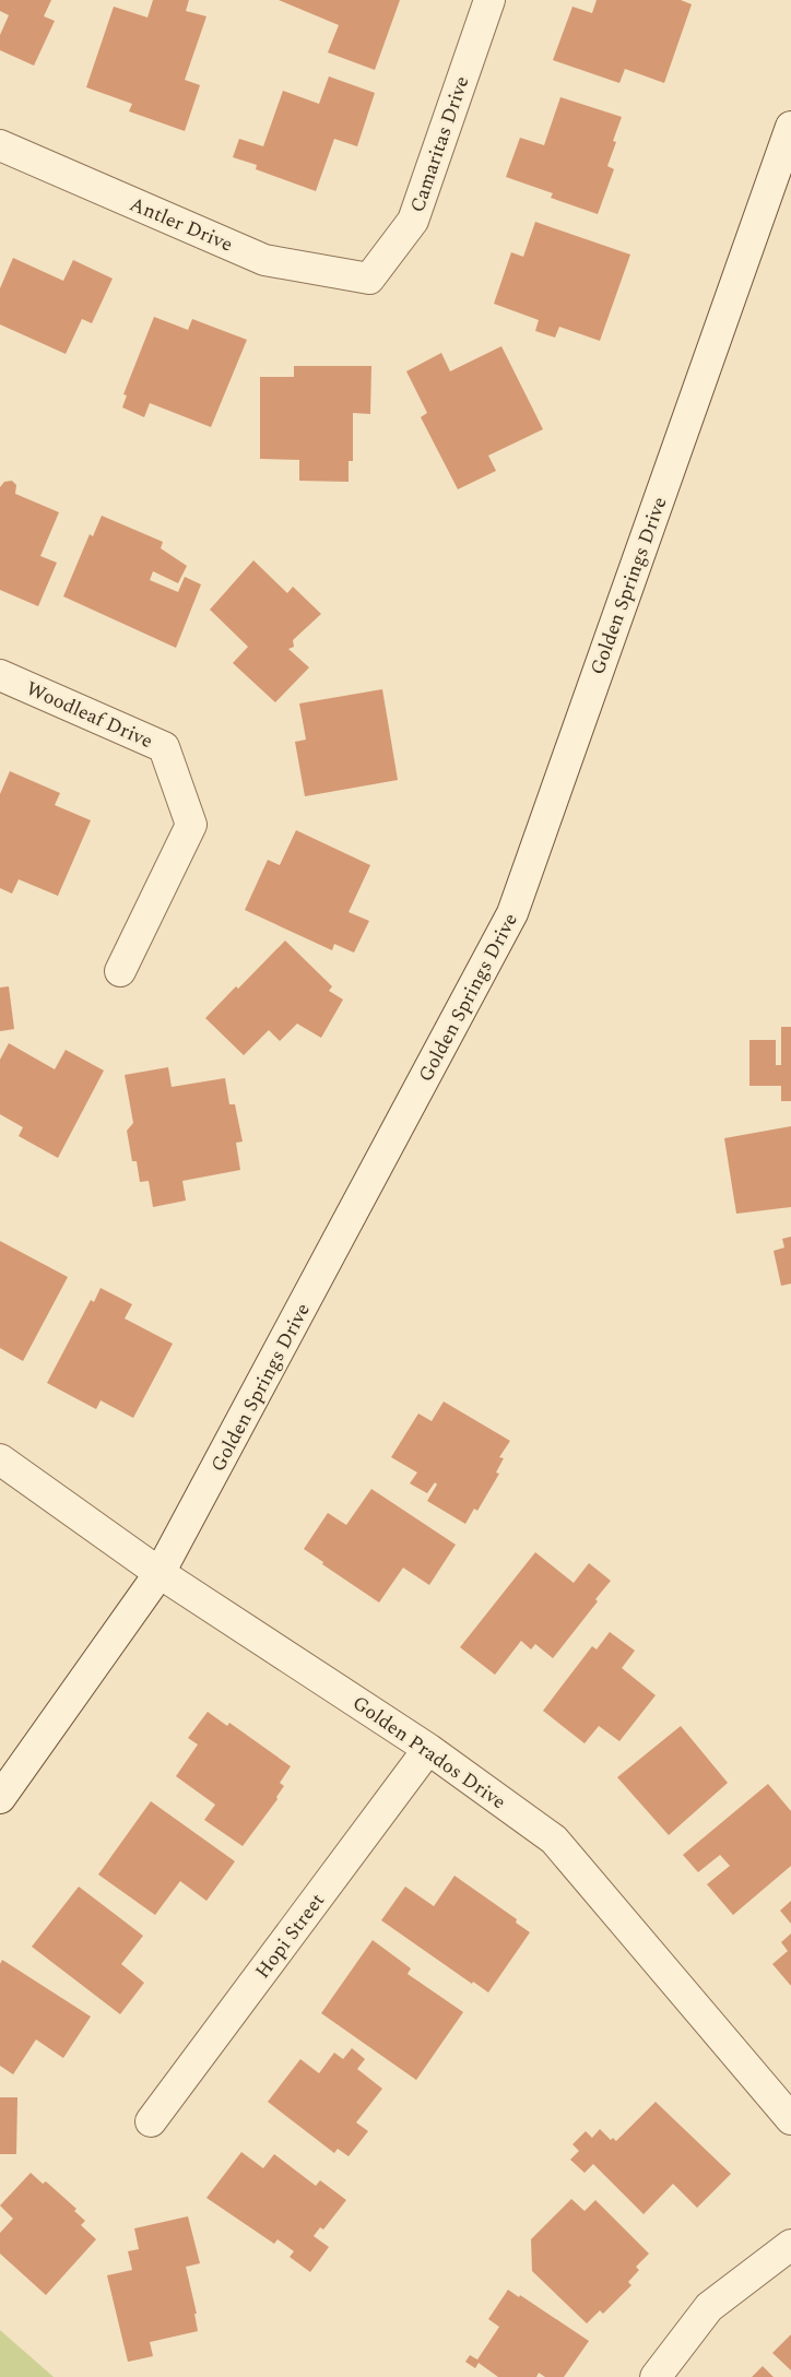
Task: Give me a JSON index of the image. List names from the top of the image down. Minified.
{"streets":{"street":["Camaritas Drive","Antler Drive","Golden Springs Drive","Woodleaf Drive","Golden Prados Drive","Hopi Street"]},"crossings":[["Camaritas Drive","Antler Drive"],["Golden Springs Drive","Golden Prados Drive"],["Golden Prados Drive","Hopi Street"]]}
